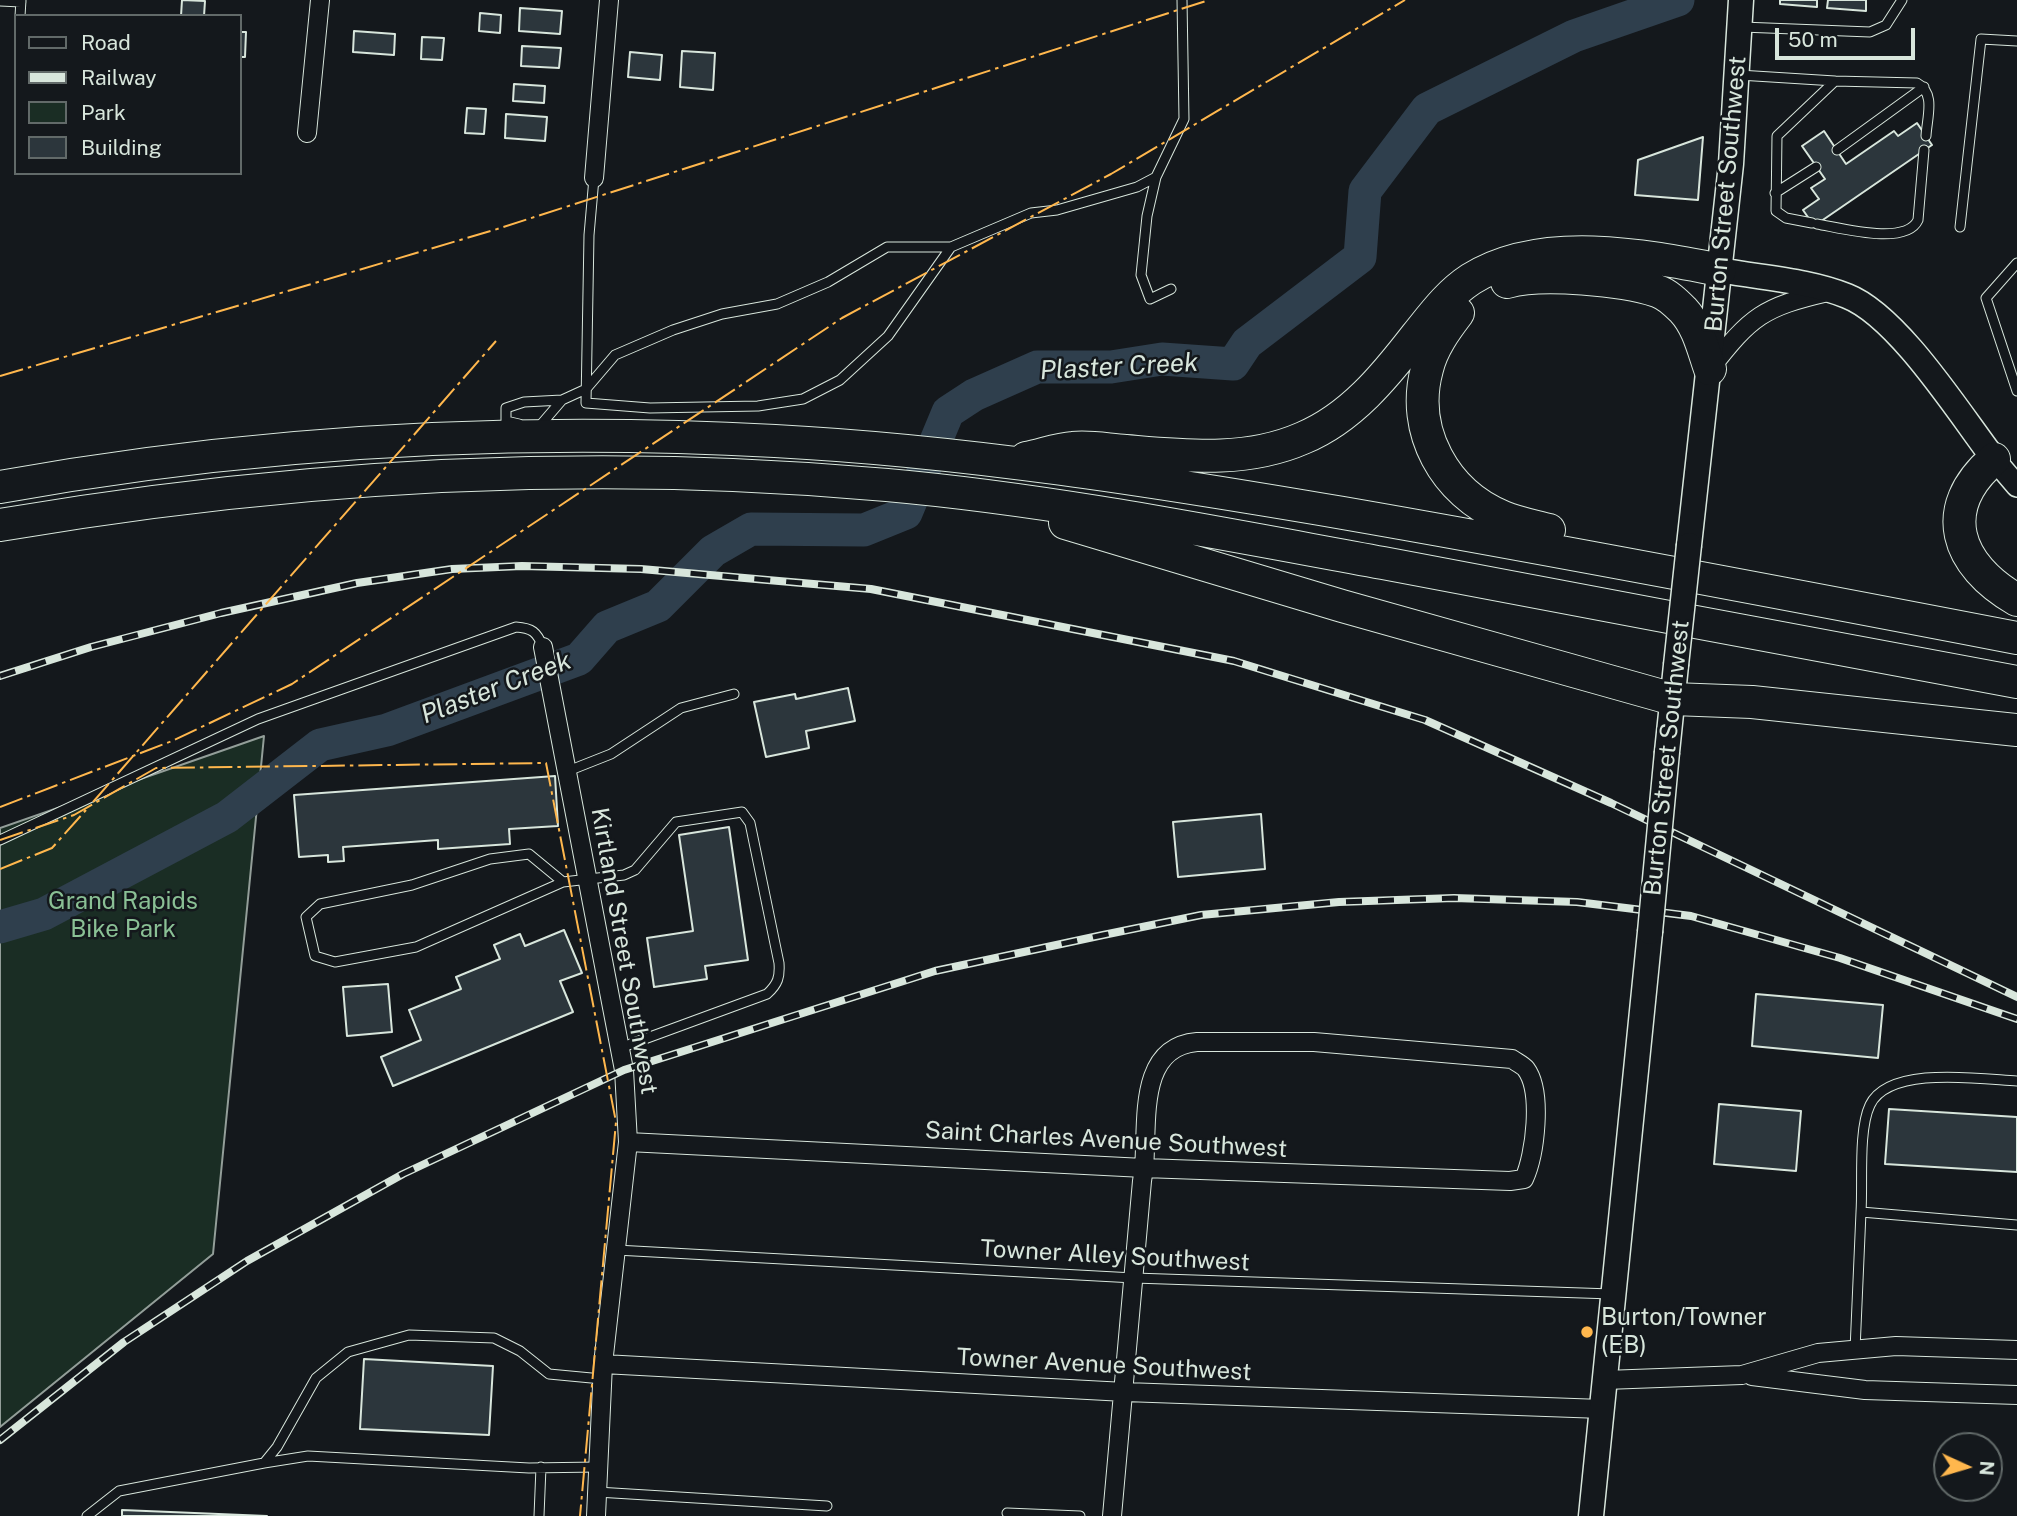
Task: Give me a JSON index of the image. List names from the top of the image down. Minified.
{"streets":{"main road":["Burton Street Southwest"],"street":["Kirtland Street Southwest","Saint Charles Avenue Southwest","Towner Avenue Southwest"],"lane":["Towner Alley Southwest"]},"crossings":[["Burton Street Southwest","Towner Alley Southwest"],["Burton Street Southwest","Towner Avenue Southwest"],["Kirtland Street Southwest","Saint Charles Avenue Southwest"],["Kirtland Street Southwest","Towner Alley Southwest"],["Kirtland Street Southwest","Towner Avenue Southwest"]],"water":["Plaster Creek"],"parks":["Grand Rapids Bike Park"],"places":["Burton/Towner (EB)"],"legend":["Road","Railway","Park","Building"],"scale_bar":"50 m","north":"right"}
